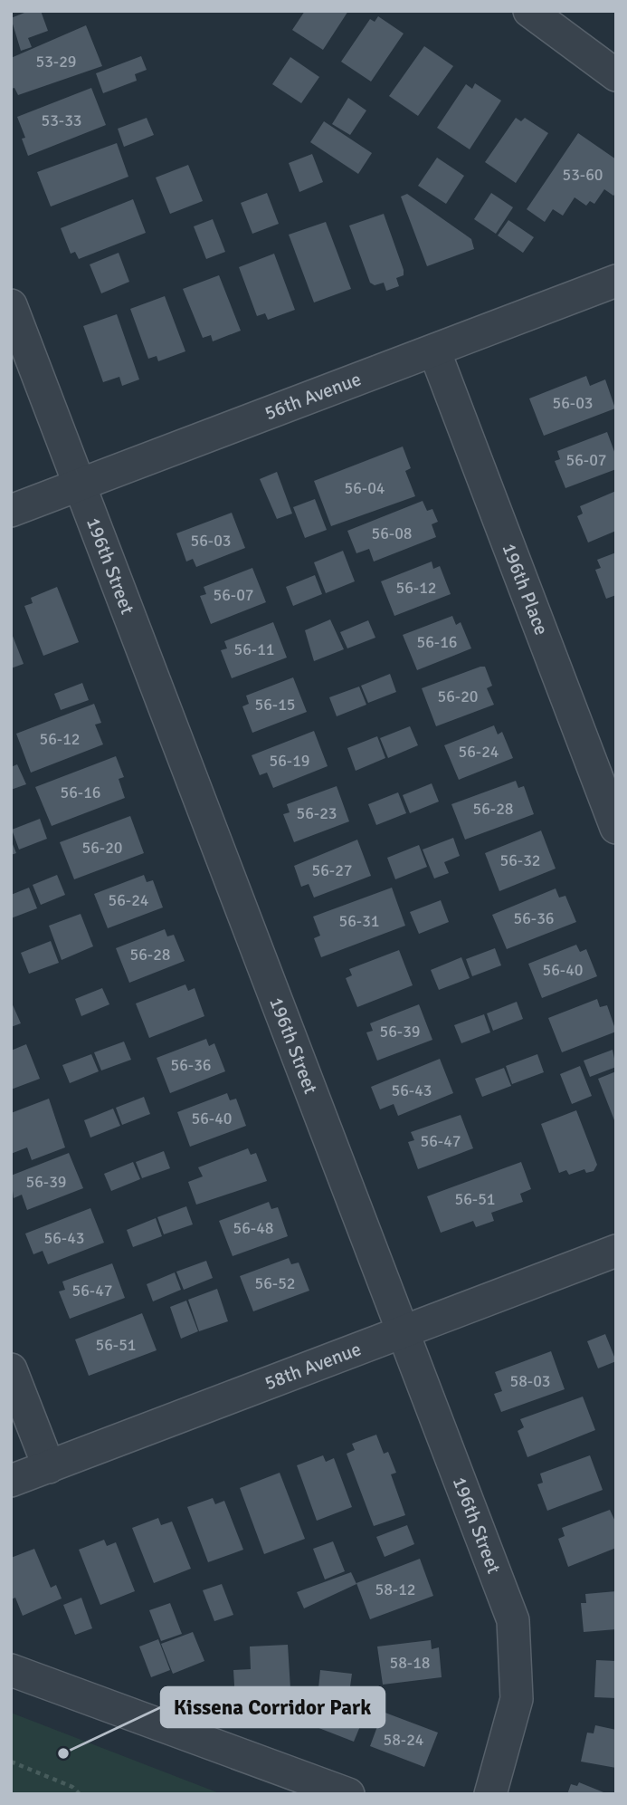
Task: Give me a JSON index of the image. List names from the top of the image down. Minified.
{"streets":{"street":["56th Avenue","196th Street","196th Place","58th Avenue"]},"crossings":[["56th Avenue","196th Street"],["56th Avenue","196th Place"],["196th Street","58th Avenue"]],"places":["Kissena Corridor Park"],"house_numbers":["53-29","53-33","53-60","56-03","56-07","56-04","56-08","56-03","56-12","56-07","56-16","56-11","56-20","56-15","56-12","56-24","56-19","56-16","56-28","56-23","56-20","56-32","56-27","56-24","56-36","56-31","56-28","56-40","56-39","56-36","56-43","56-40","56-47","56-39","56-51","56-48","56-43","56-52","56-47","56-51","58-03","58-12","58-18","58-24"]}
